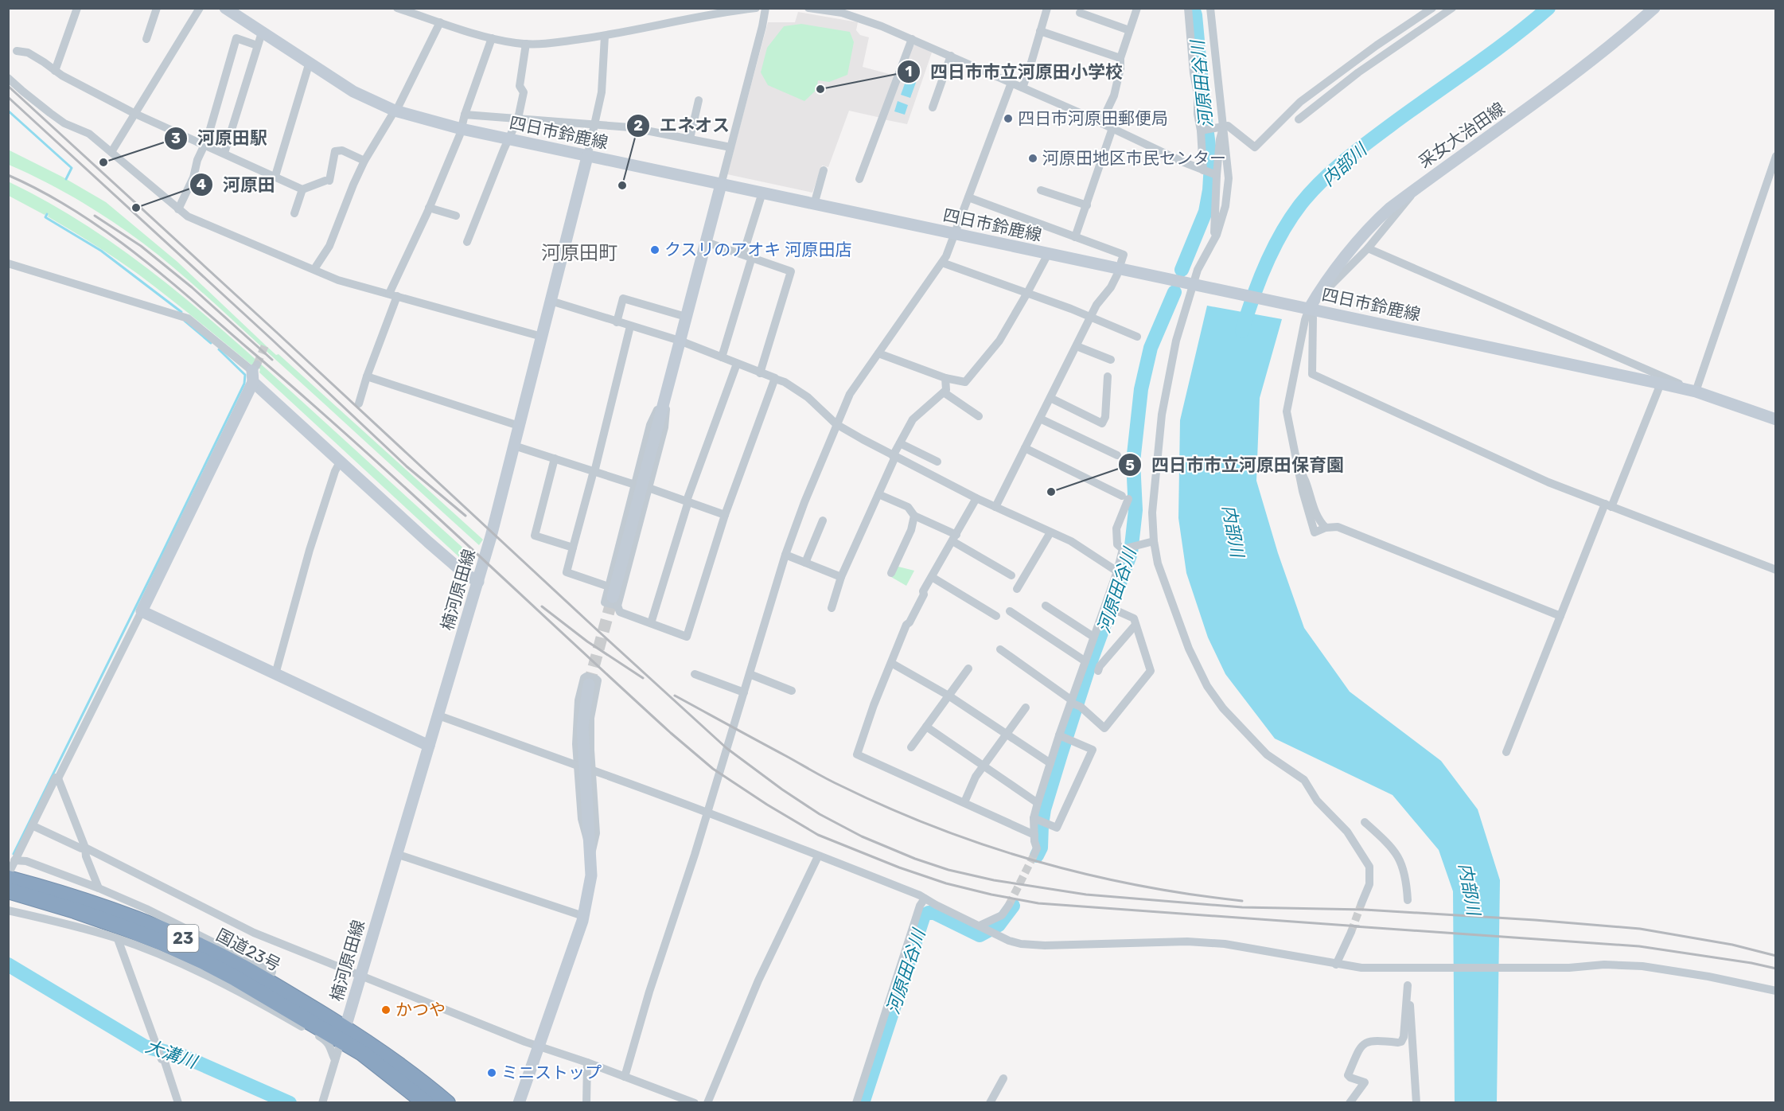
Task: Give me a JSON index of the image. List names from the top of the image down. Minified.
{"streets":{"highway":["23","国道23号"],"main road":["四日市鈴鹿線","采女大治田線","楠河原田線"]},"crossings":[["四日市鈴鹿線","采女大治田線"],["四日市鈴鹿線","楠河原田線"],["楠河原田線","国道23号"]],"districts":["河原田町"],"water":["河原田谷川","内部川","大溝川"],"places":["四日市市立河原田小学校","四日市河原田郵便局","河原田地区市民センター","河原田駅","エネオス","河原田","クスリのアオキ 河原田店","四日市市立河原田保育園","かつや","ミニストップ"]}
